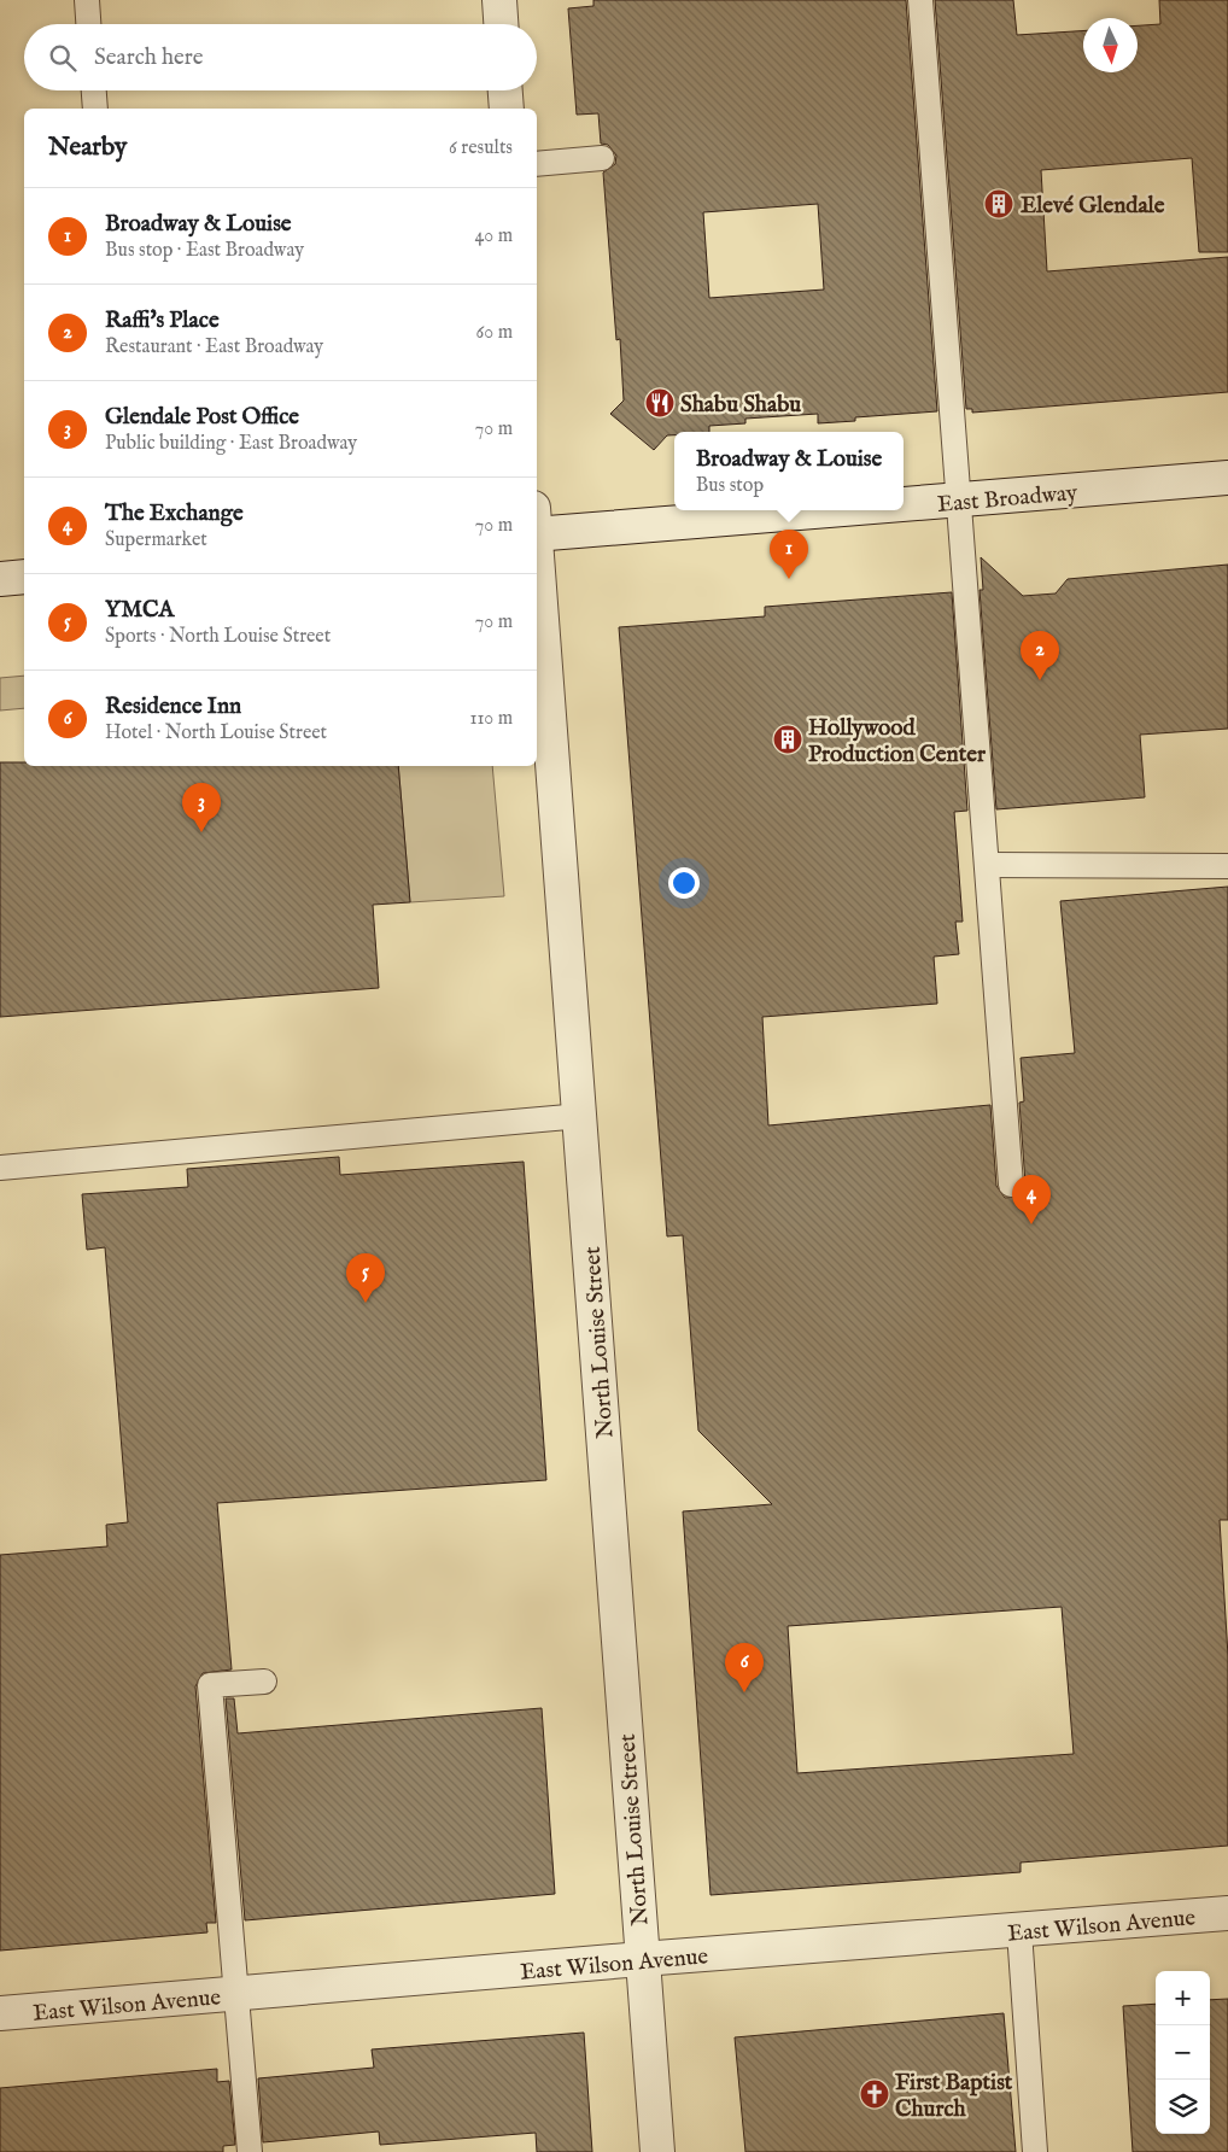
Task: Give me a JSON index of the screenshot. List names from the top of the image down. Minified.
{"streets":{"street":["East Broadway","North Louise Street","East Wilson Avenue"]},"crossings":[["North Louise Street","East Wilson Avenue"]],"places":{"building":["Elevé Glendale","Hollywood Production Center"],"restaurant":["Shabu Shabu"],"church":["First Baptist Church"]},"north":"bottom","page":{"search":"Search here","heading":["Nearby","6 results"],"list":[{"mark":"1","name":"Broadway & Louise","note":"Bus stop · East Broadway","value":"40 m"},{"mark":"2","name":"Raffi's Place","note":"Restaurant · East Broadway","value":"60 m"},{"mark":"3","name":"Glendale Post Office","note":"Public building · East Broadway","value":"70 m"},{"mark":"4","name":"The Exchange","note":"Supermarket","value":"70 m"},{"mark":"5","name":"YMCA","note":"Sports · North Louise Street","value":"70 m"},{"mark":"6","name":"Residence Inn","note":"Hotel · North Louise Street","value":"110 m"}],"popup":["Broadway & Louise","Bus stop"],"pins":["1","2","3","4","5","6"],"map_buttons":["+","−"]}}
